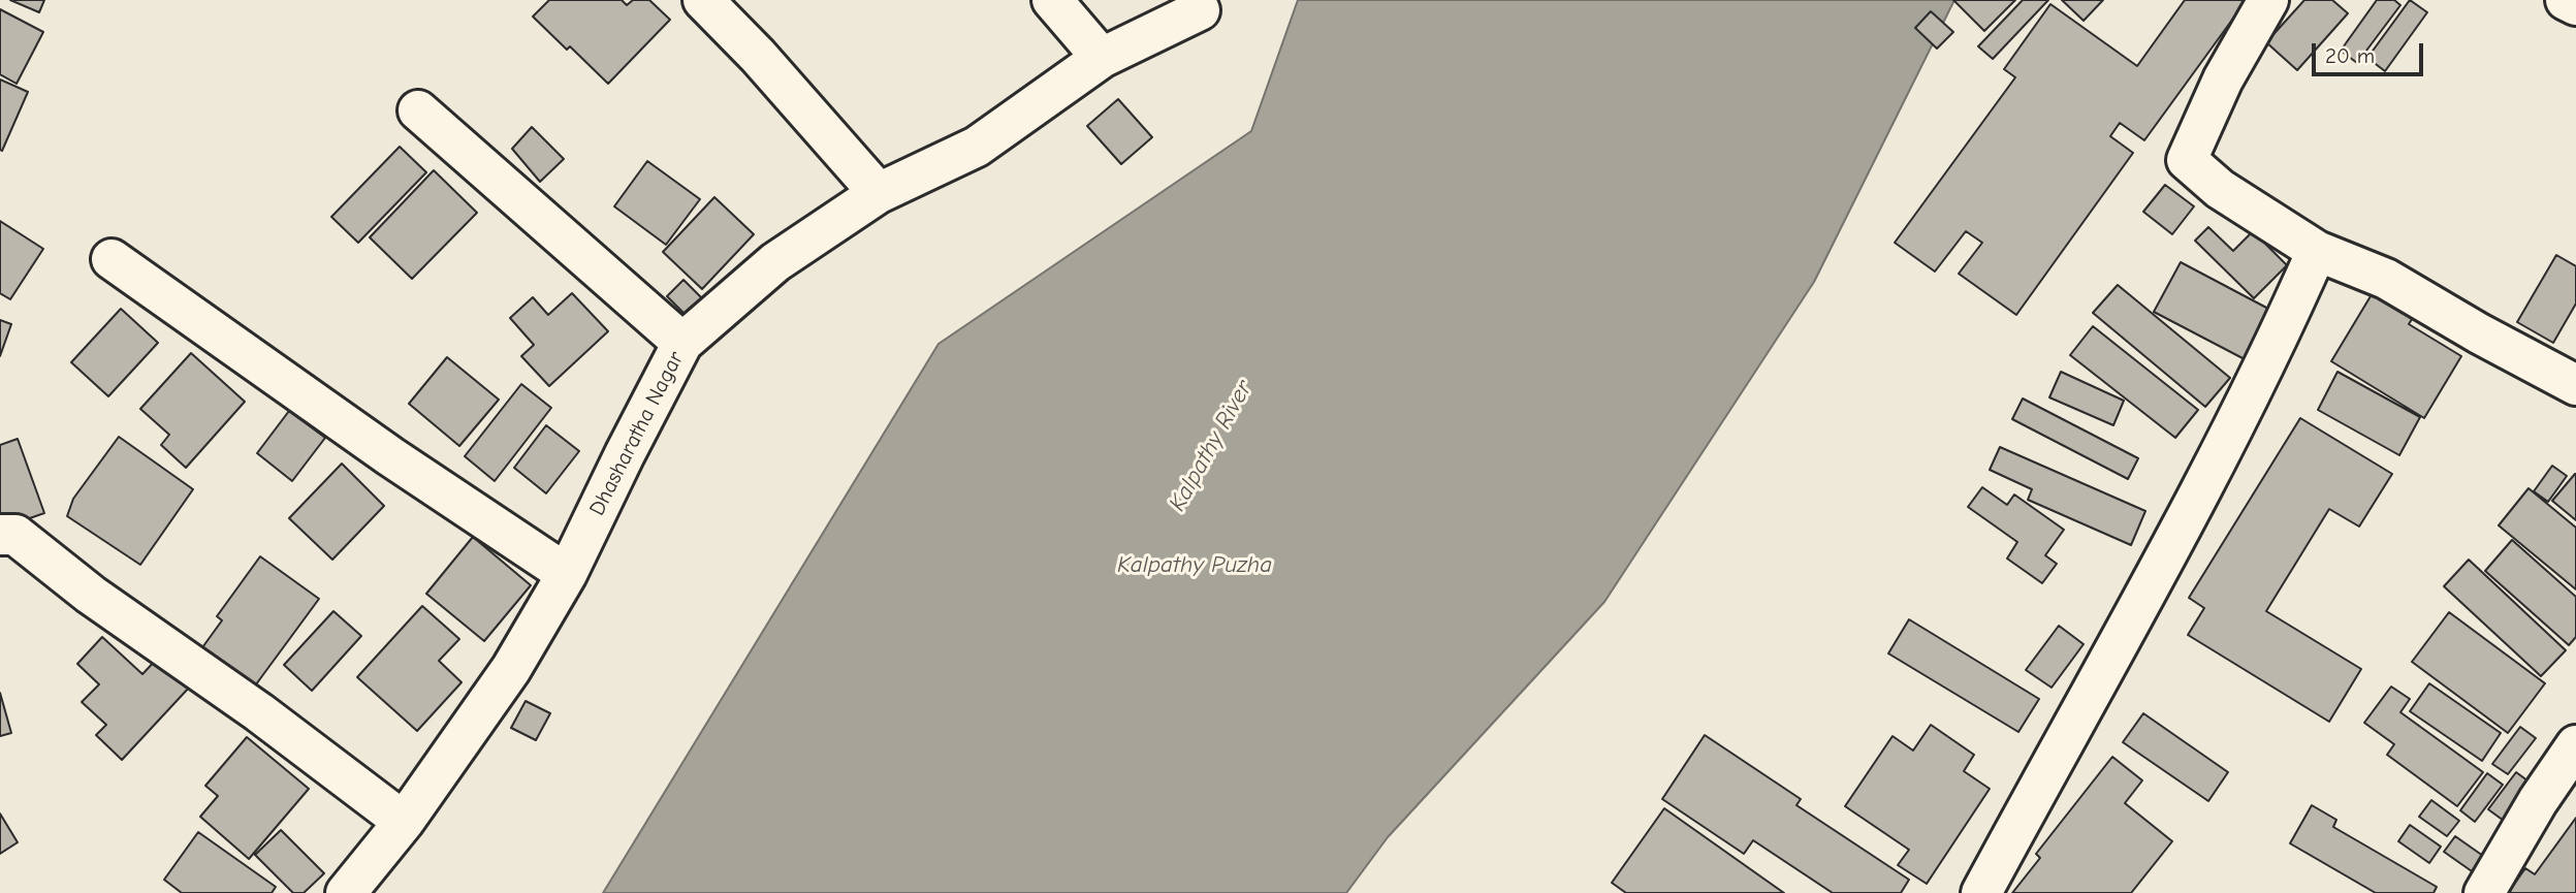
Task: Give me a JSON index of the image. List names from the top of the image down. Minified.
{"streets":{"street":["Dhasharatha Nagar"]},"water":["Kalpathy River","Kalpathy Puzha"],"scale_bar":"20 m"}
